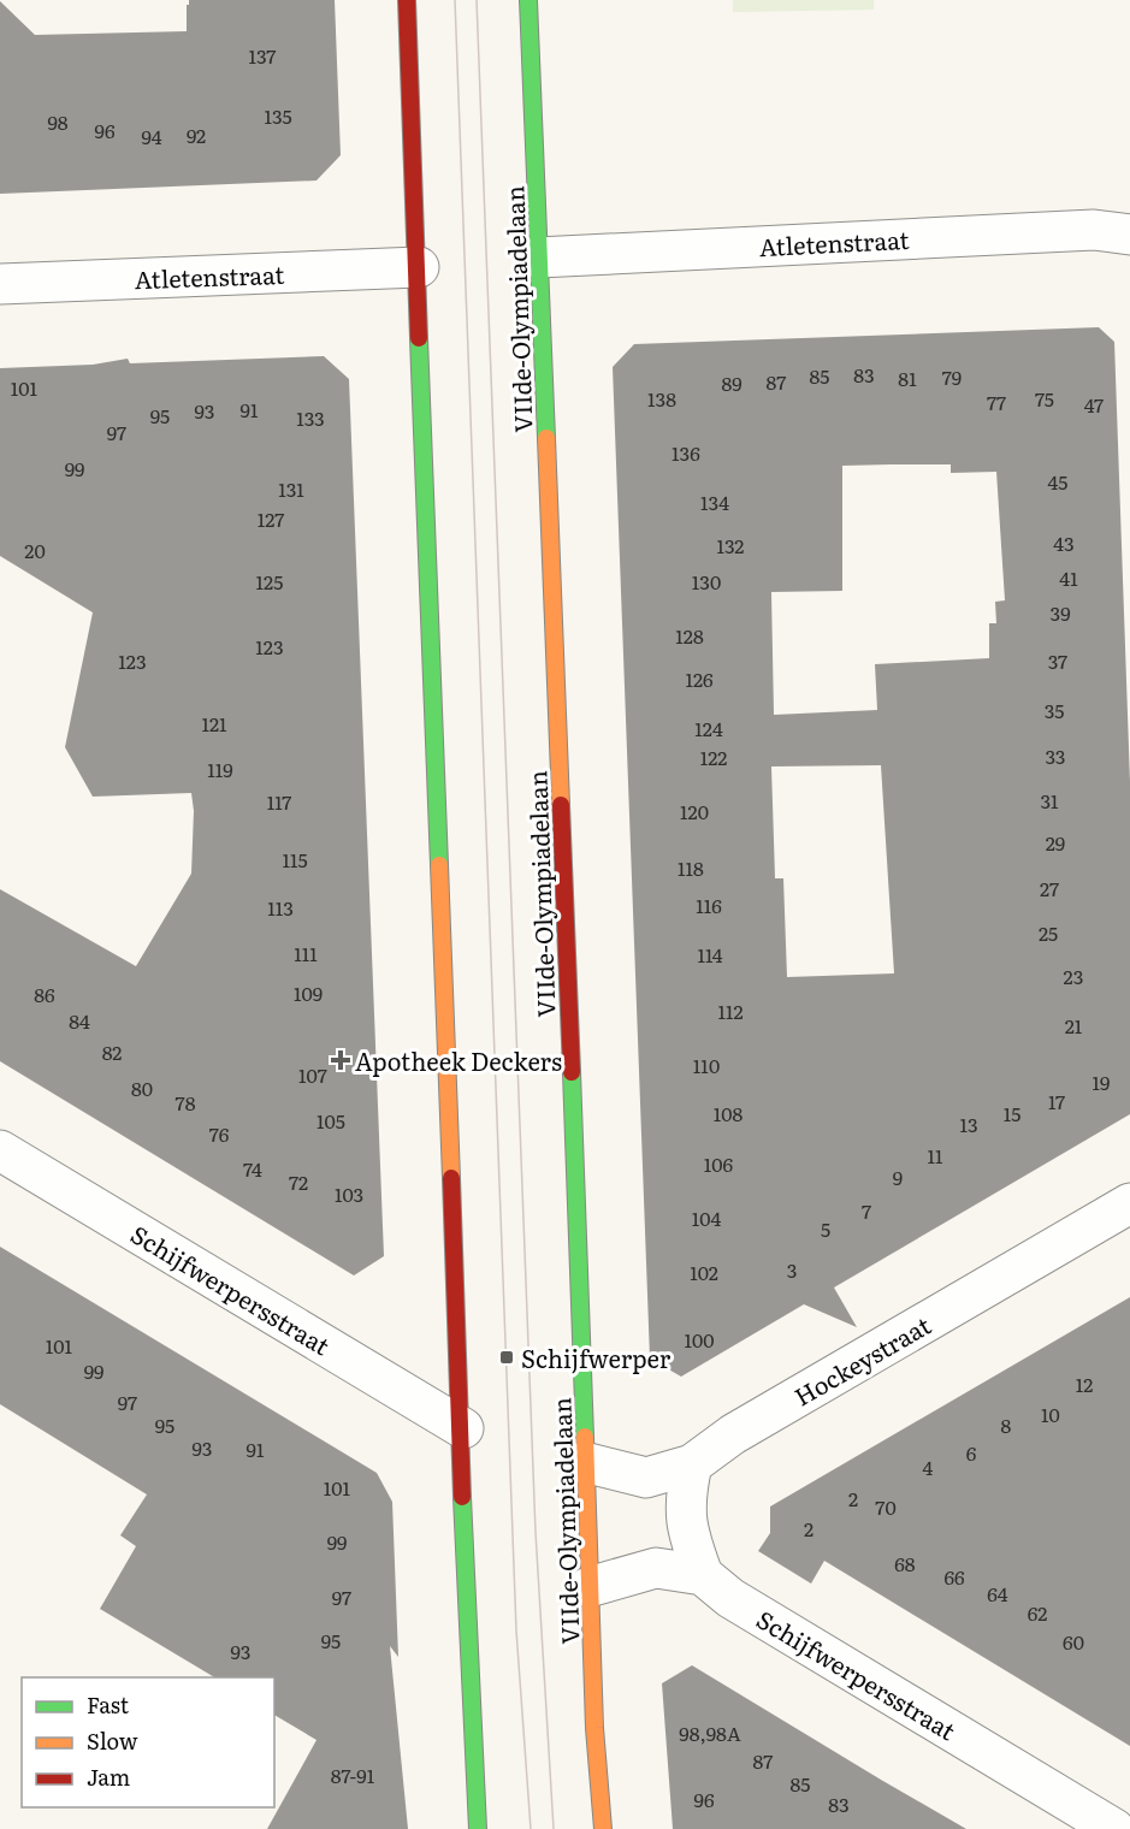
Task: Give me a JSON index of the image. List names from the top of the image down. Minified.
{"streets":{"main road":["VIIde-Olympiadelaan"],"street":["Atletenstraat","Schijfwerpersstraat","Hockeystraat"]},"crossings":[["Atletenstraat","VIIde-Olympiadelaan"],["VIIde-Olympiadelaan","Hockeystraat"]],"places":{"health":["Apotheek Deckers"],"transit":["Schijfwerper"]},"house_numbers":["137","135","98","96","92","94","83","85","79","81","87","89","101","138","75","77","47","91","93","95","133","97","136","99","45","131","134","127","43","132","20","41","125","130","39","128","123","123","37","126","35","121","124","33","122","119","31","117","120","29","115","118","27","116","113","25","111","114","23","109","86","112","84","21","82","110","107","19","80","17","78","108","15","105","13","76","11","106","74","9","72","103","7","104","5","3","102","100","101","99","12","97","10","95","8","93","91","6","4","101","2","70","2","99","68","66","64","97","62","95","60","93","98,98A","87","87-91","85","96","83"],"legend":["Fast","Slow","Jam"]}
